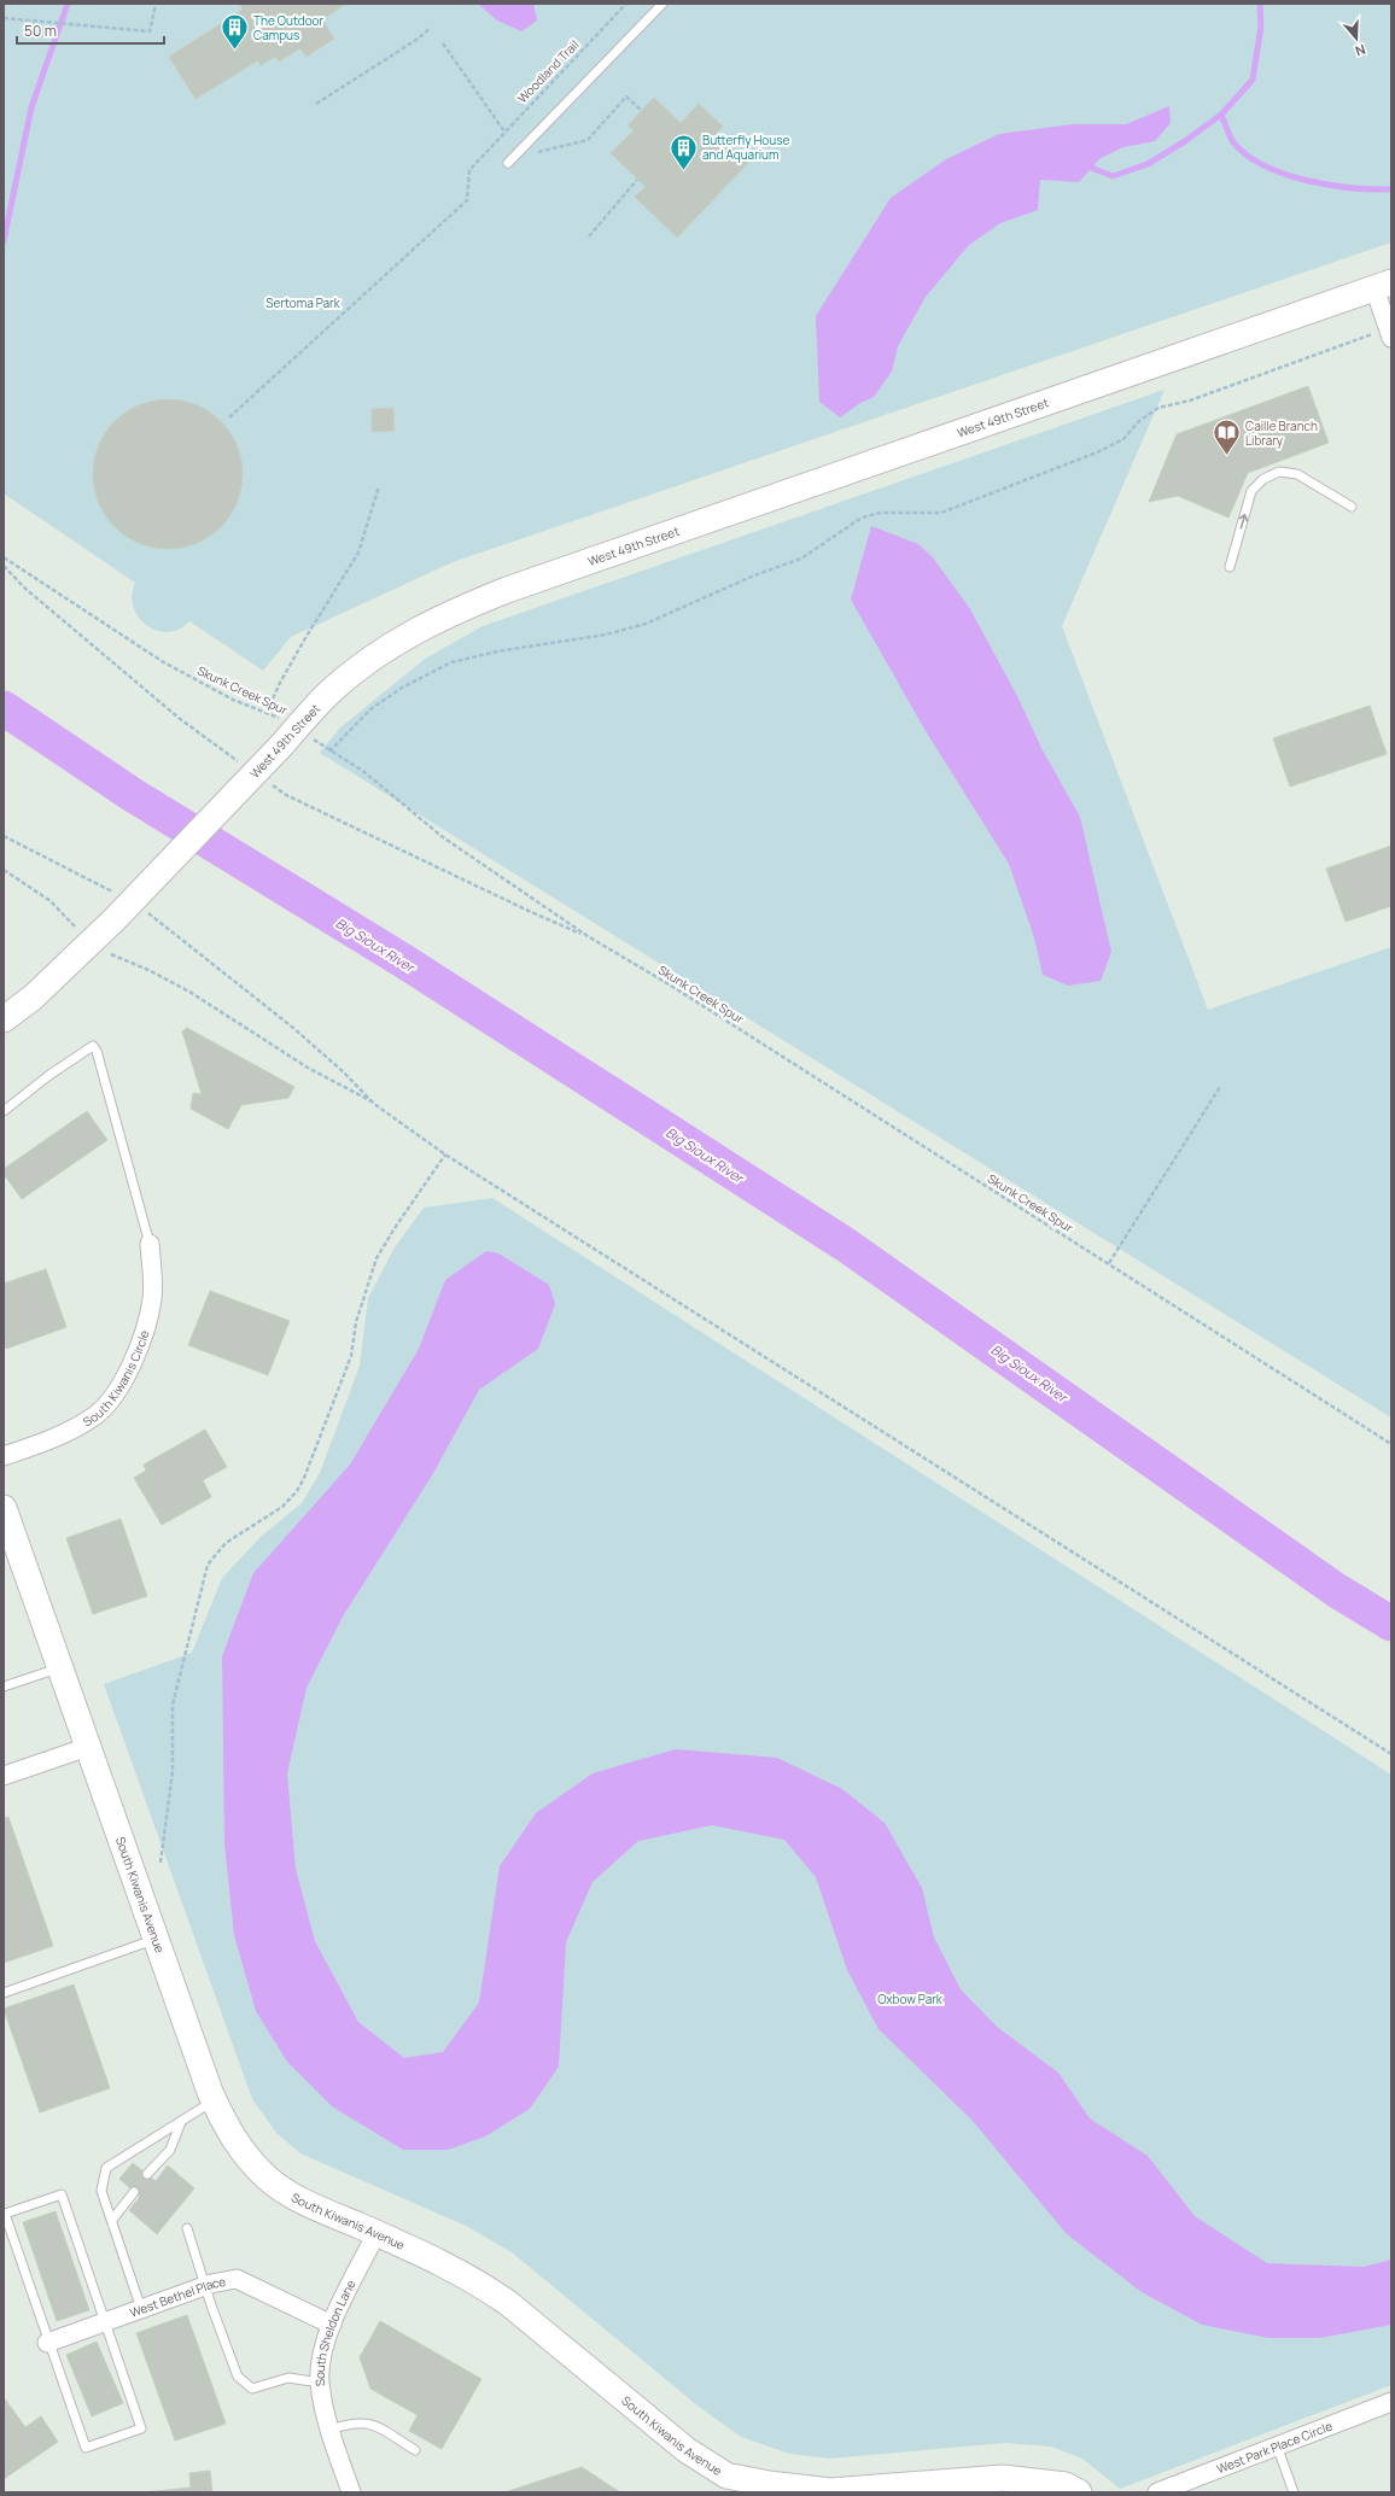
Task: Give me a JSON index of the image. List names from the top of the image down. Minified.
{"streets":{"street":["West 49th Street","South Kiwanis Circle","South Kiwanis Avenue","West Bethel Place","South Sheldon Lane","West Park Place Circle"],"path":["Woodland Trail","Skunk Creek Spur"]},"crossings":[["West 49th Street","Skunk Creek Spur"],["South Kiwanis Avenue","South Sheldon Lane"],["West Bethel Place","South Sheldon Lane"]],"water":["Big Sioux River"],"parks":["Sertoma Park","Oxbow Park"],"places":{"building":["The Outdoor Campus","Butterfly House and Aquarium"],"library":["Caille Branch Library"]},"scale_bar":"50 m","north":"bottom"}
